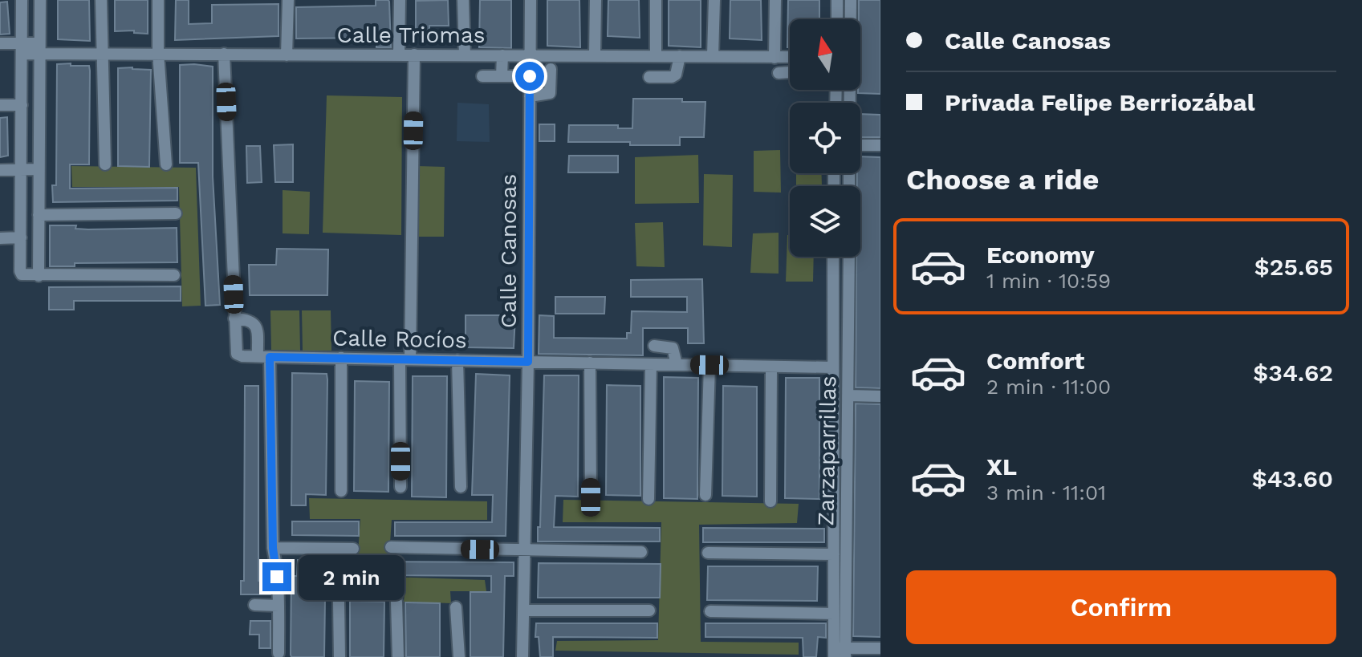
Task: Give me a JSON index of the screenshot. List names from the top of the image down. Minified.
{"streets":{"street":["Calle Triomas","Calle Canosas","Calle Rocíos","Zarzaparrillas"]},"crossings":[["Calle Triomas","Calle Canosas"],["Calle Canosas","Calle Rocíos"],["Calle Rocíos","Zarzaparrillas"]],"north":"top","page":{"banner":["Calle Canosas","Privada Felipe Berriozábal"],"heading":"Choose a ride","list":[{"name":"Economy","note":"1 min · 10:59","value":"$25.65"},{"name":"Comfort","note":"2 min · 11:00","value":"$34.62"},{"name":"XL","note":"3 min · 11:01","value":"$43.60"}],"bubble":"2 min","buttons":"Confirm"}}
